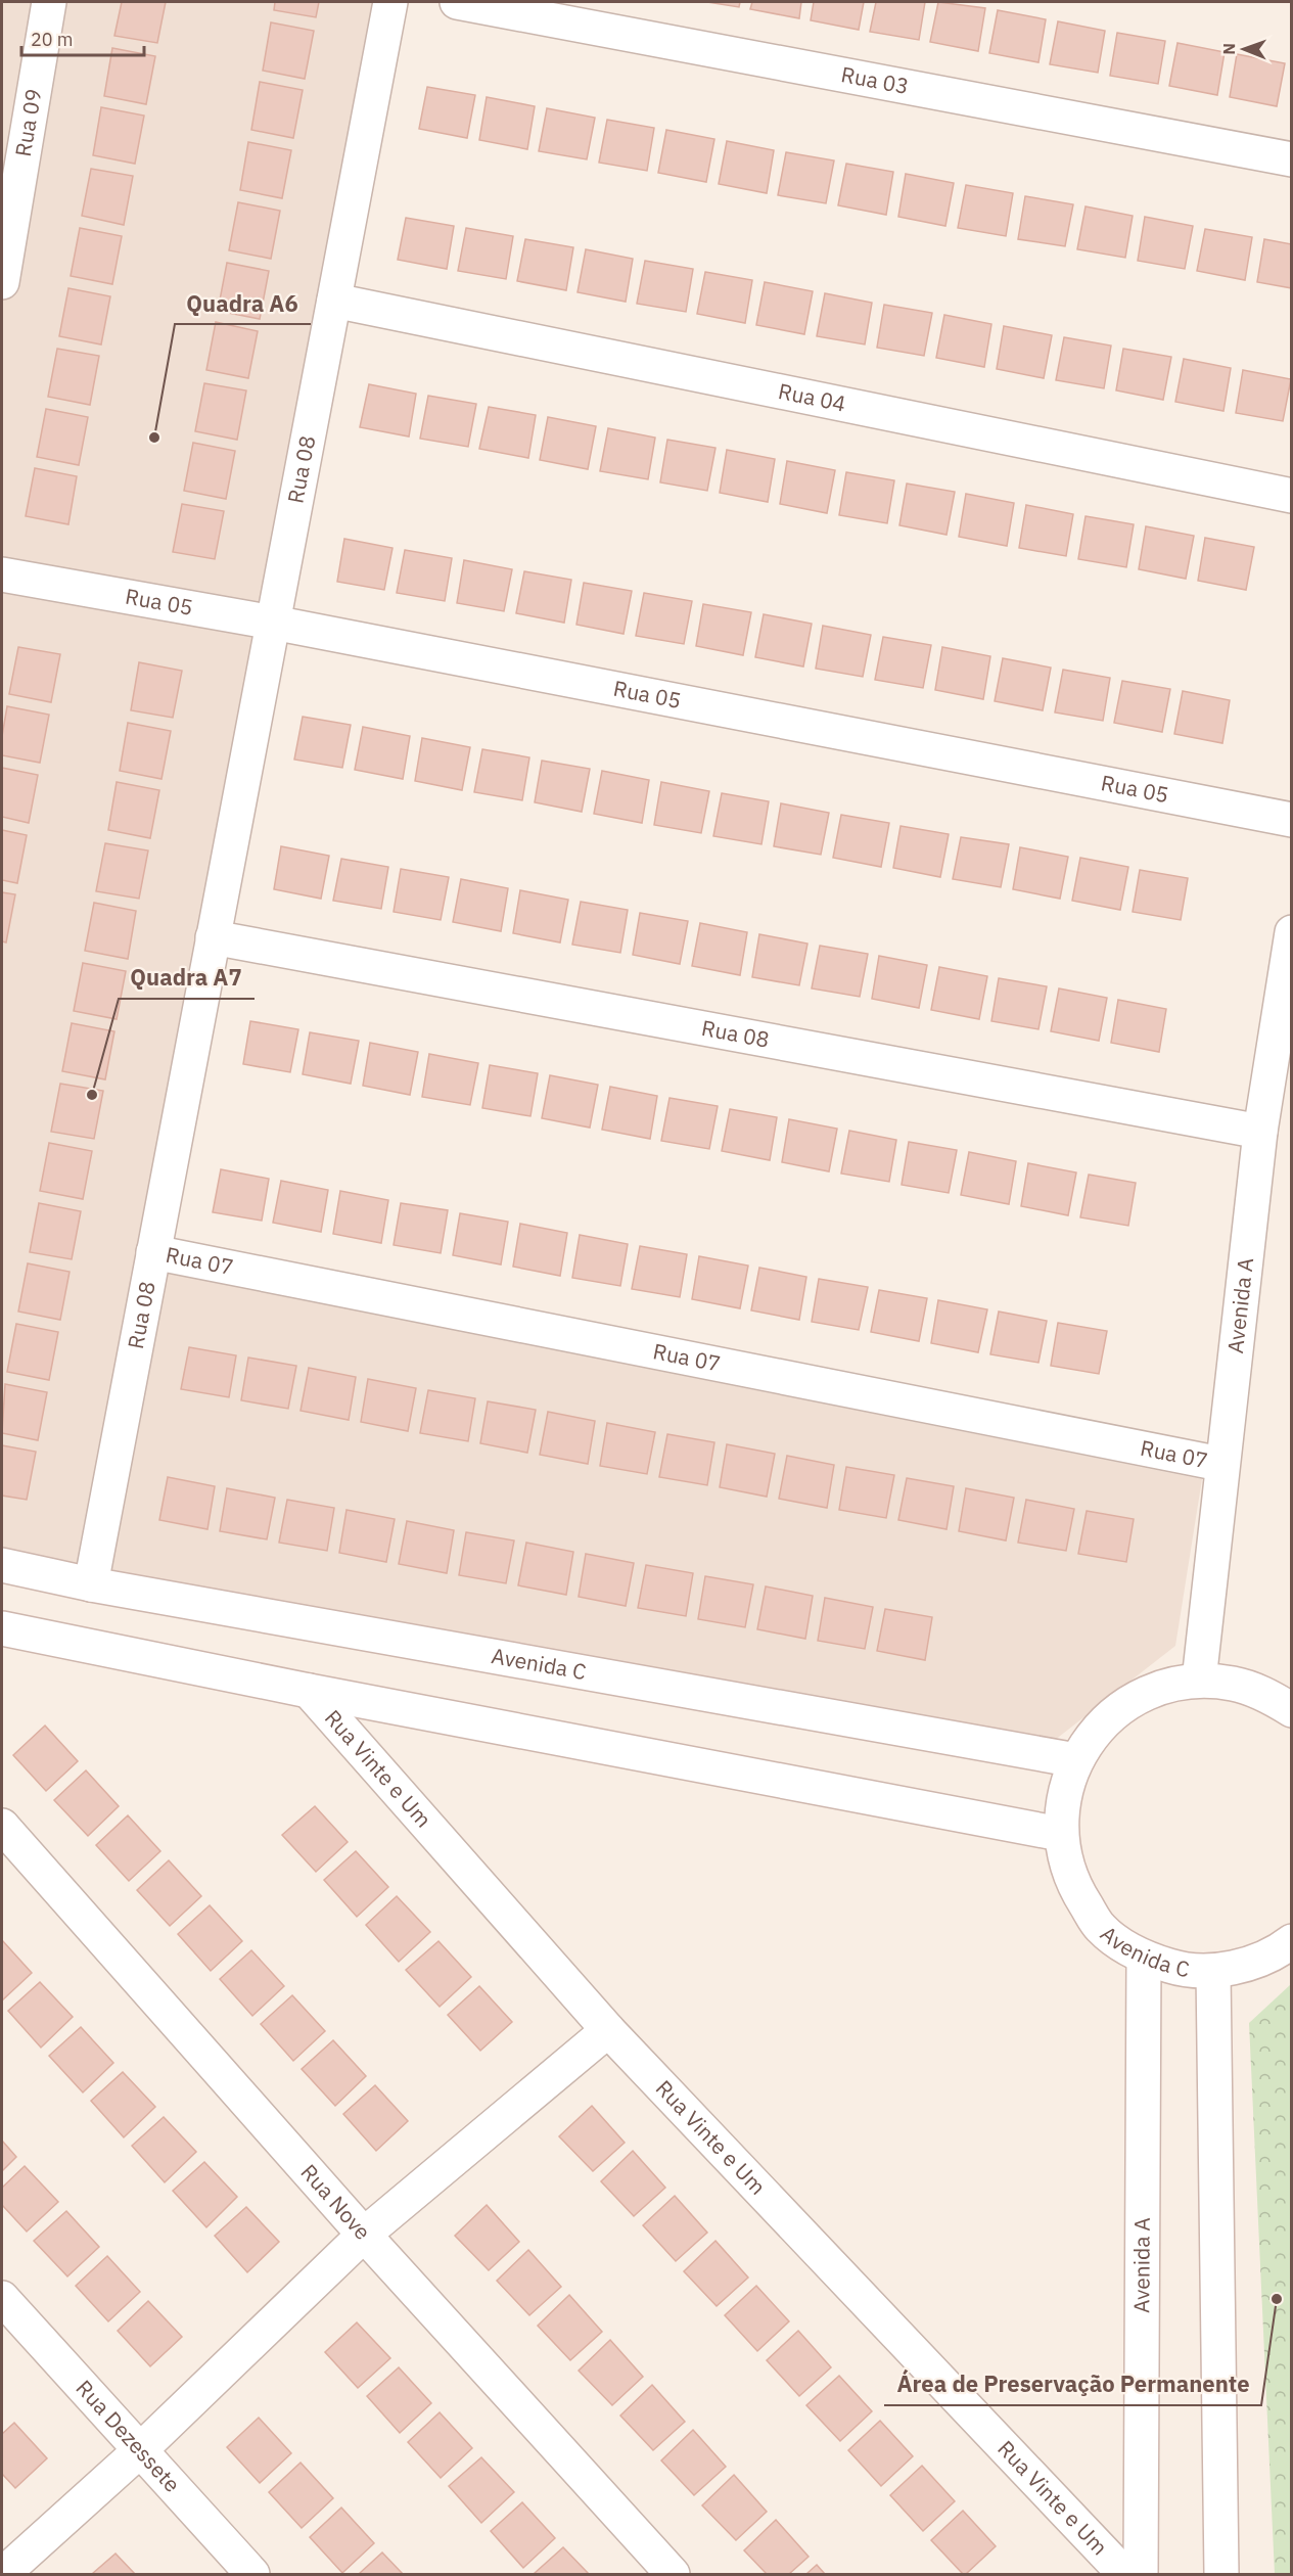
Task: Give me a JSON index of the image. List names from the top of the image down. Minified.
{"streets":{"street":["Rua 03","Rua 09","Rua 04","Rua 08","Rua 05","Rua 07","Avenida A","Avenida C","Rua Vinte e Um","Rua Nove","Rua Dezessete"]},"crossings":[["Rua 04","Rua 08"],["Rua 08","Rua 05"],["Rua 08","Rua 07"],["Rua 08","Avenida A"],["Rua 08","Avenida C"],["Rua 07","Avenida A"],["Avenida A","Avenida C"]],"places":["Quadra A6","Quadra A7","Área de Preservação Permanente"],"scale_bar":"20 m","north":"left"}
